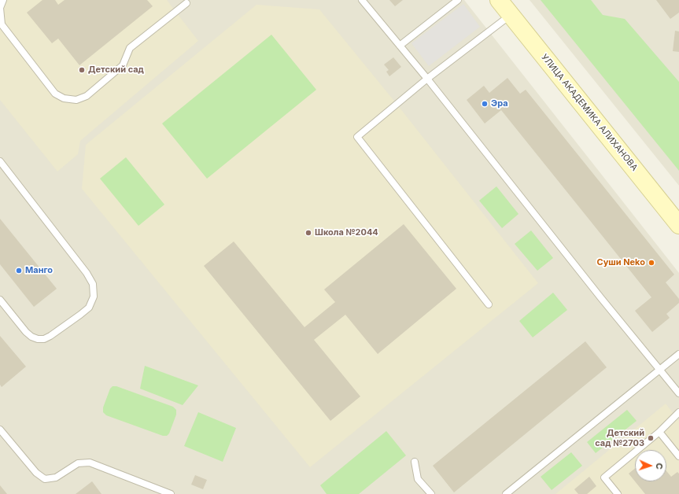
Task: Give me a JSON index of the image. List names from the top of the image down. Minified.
{"streets":{"street":["УЛИЦА АКАДЕМИКА АЛИХАНОВА"]},"places":["Детский сад","Эра","Школа №2044","Суши Neko","Манго","Детский сад №2703"],"north":"right"}
